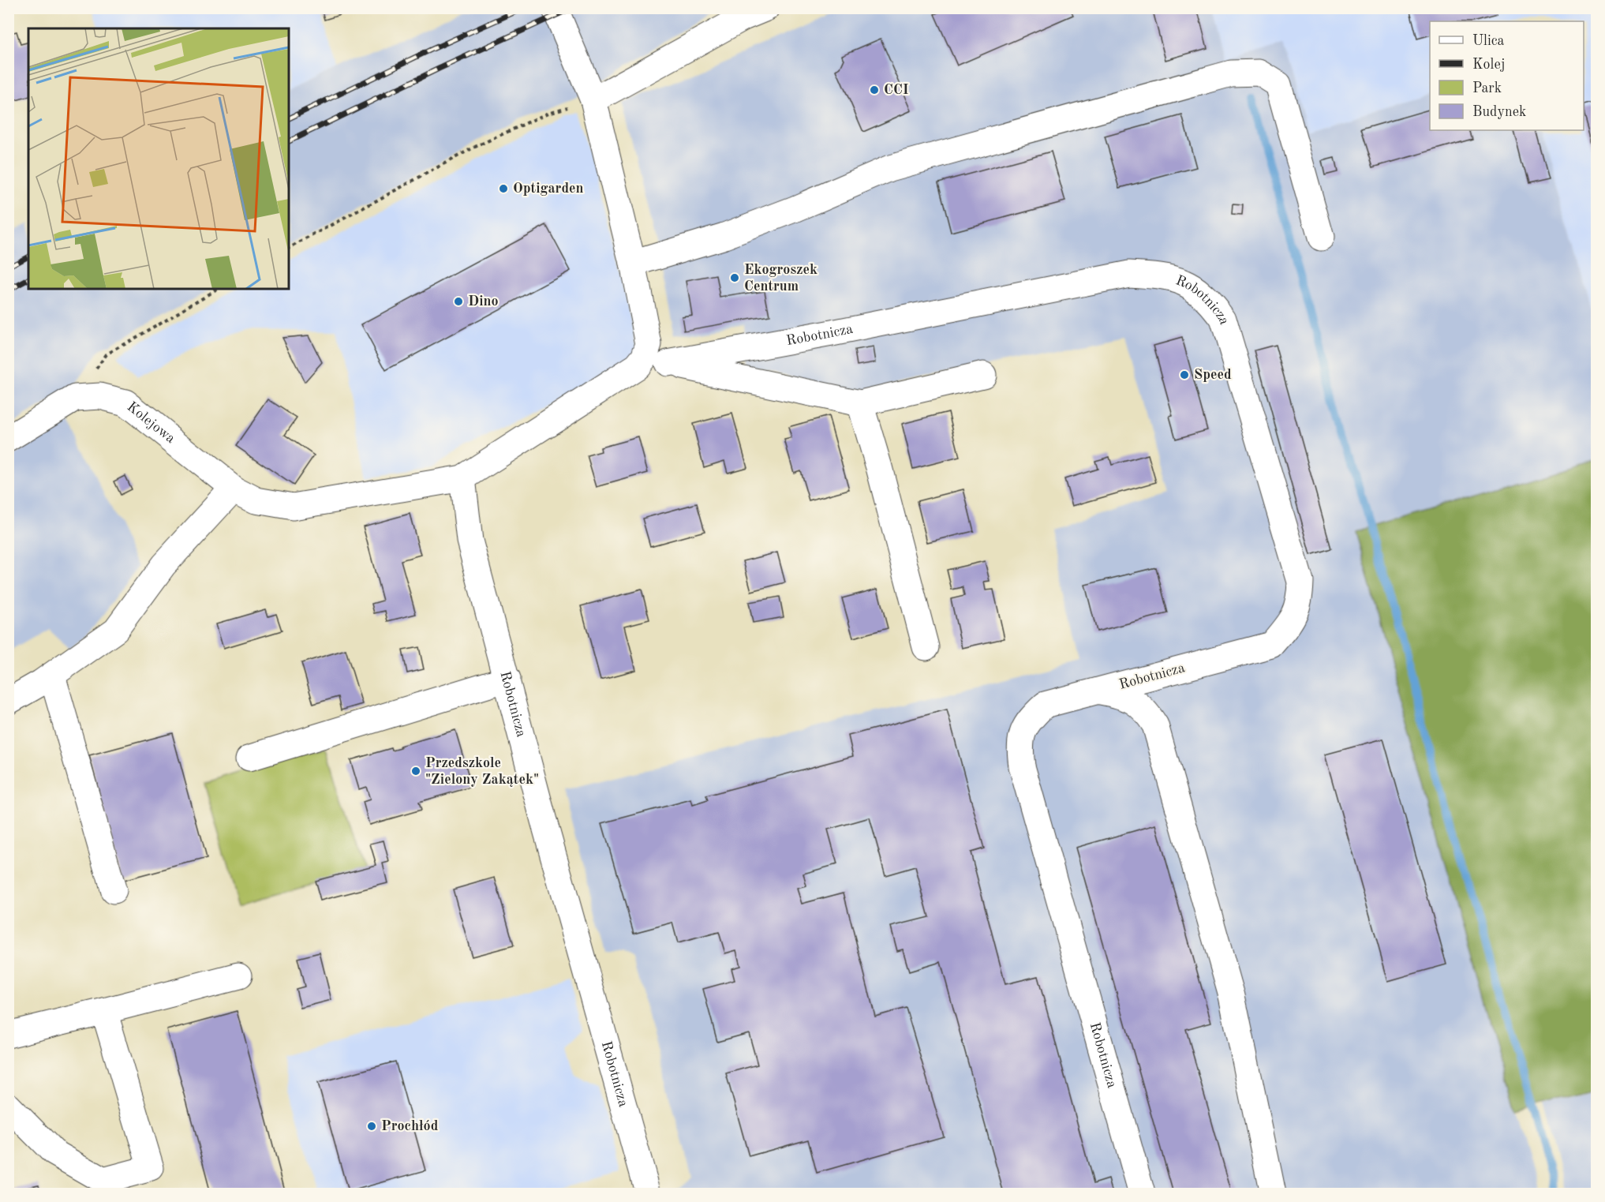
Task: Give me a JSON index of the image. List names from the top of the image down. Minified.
{"streets":{"street":["Robotnicza","Kolejowa"]},"crossings":[["Robotnicza","Kolejowa"]],"places":["CCI","Optigarden","Ekogroszek Centrum","Dino","Speed","Przedszkole \"Zielony Zakątek\"","Prochłód"],"legend":["Ulica","Kolej","Park","Budynek"]}
